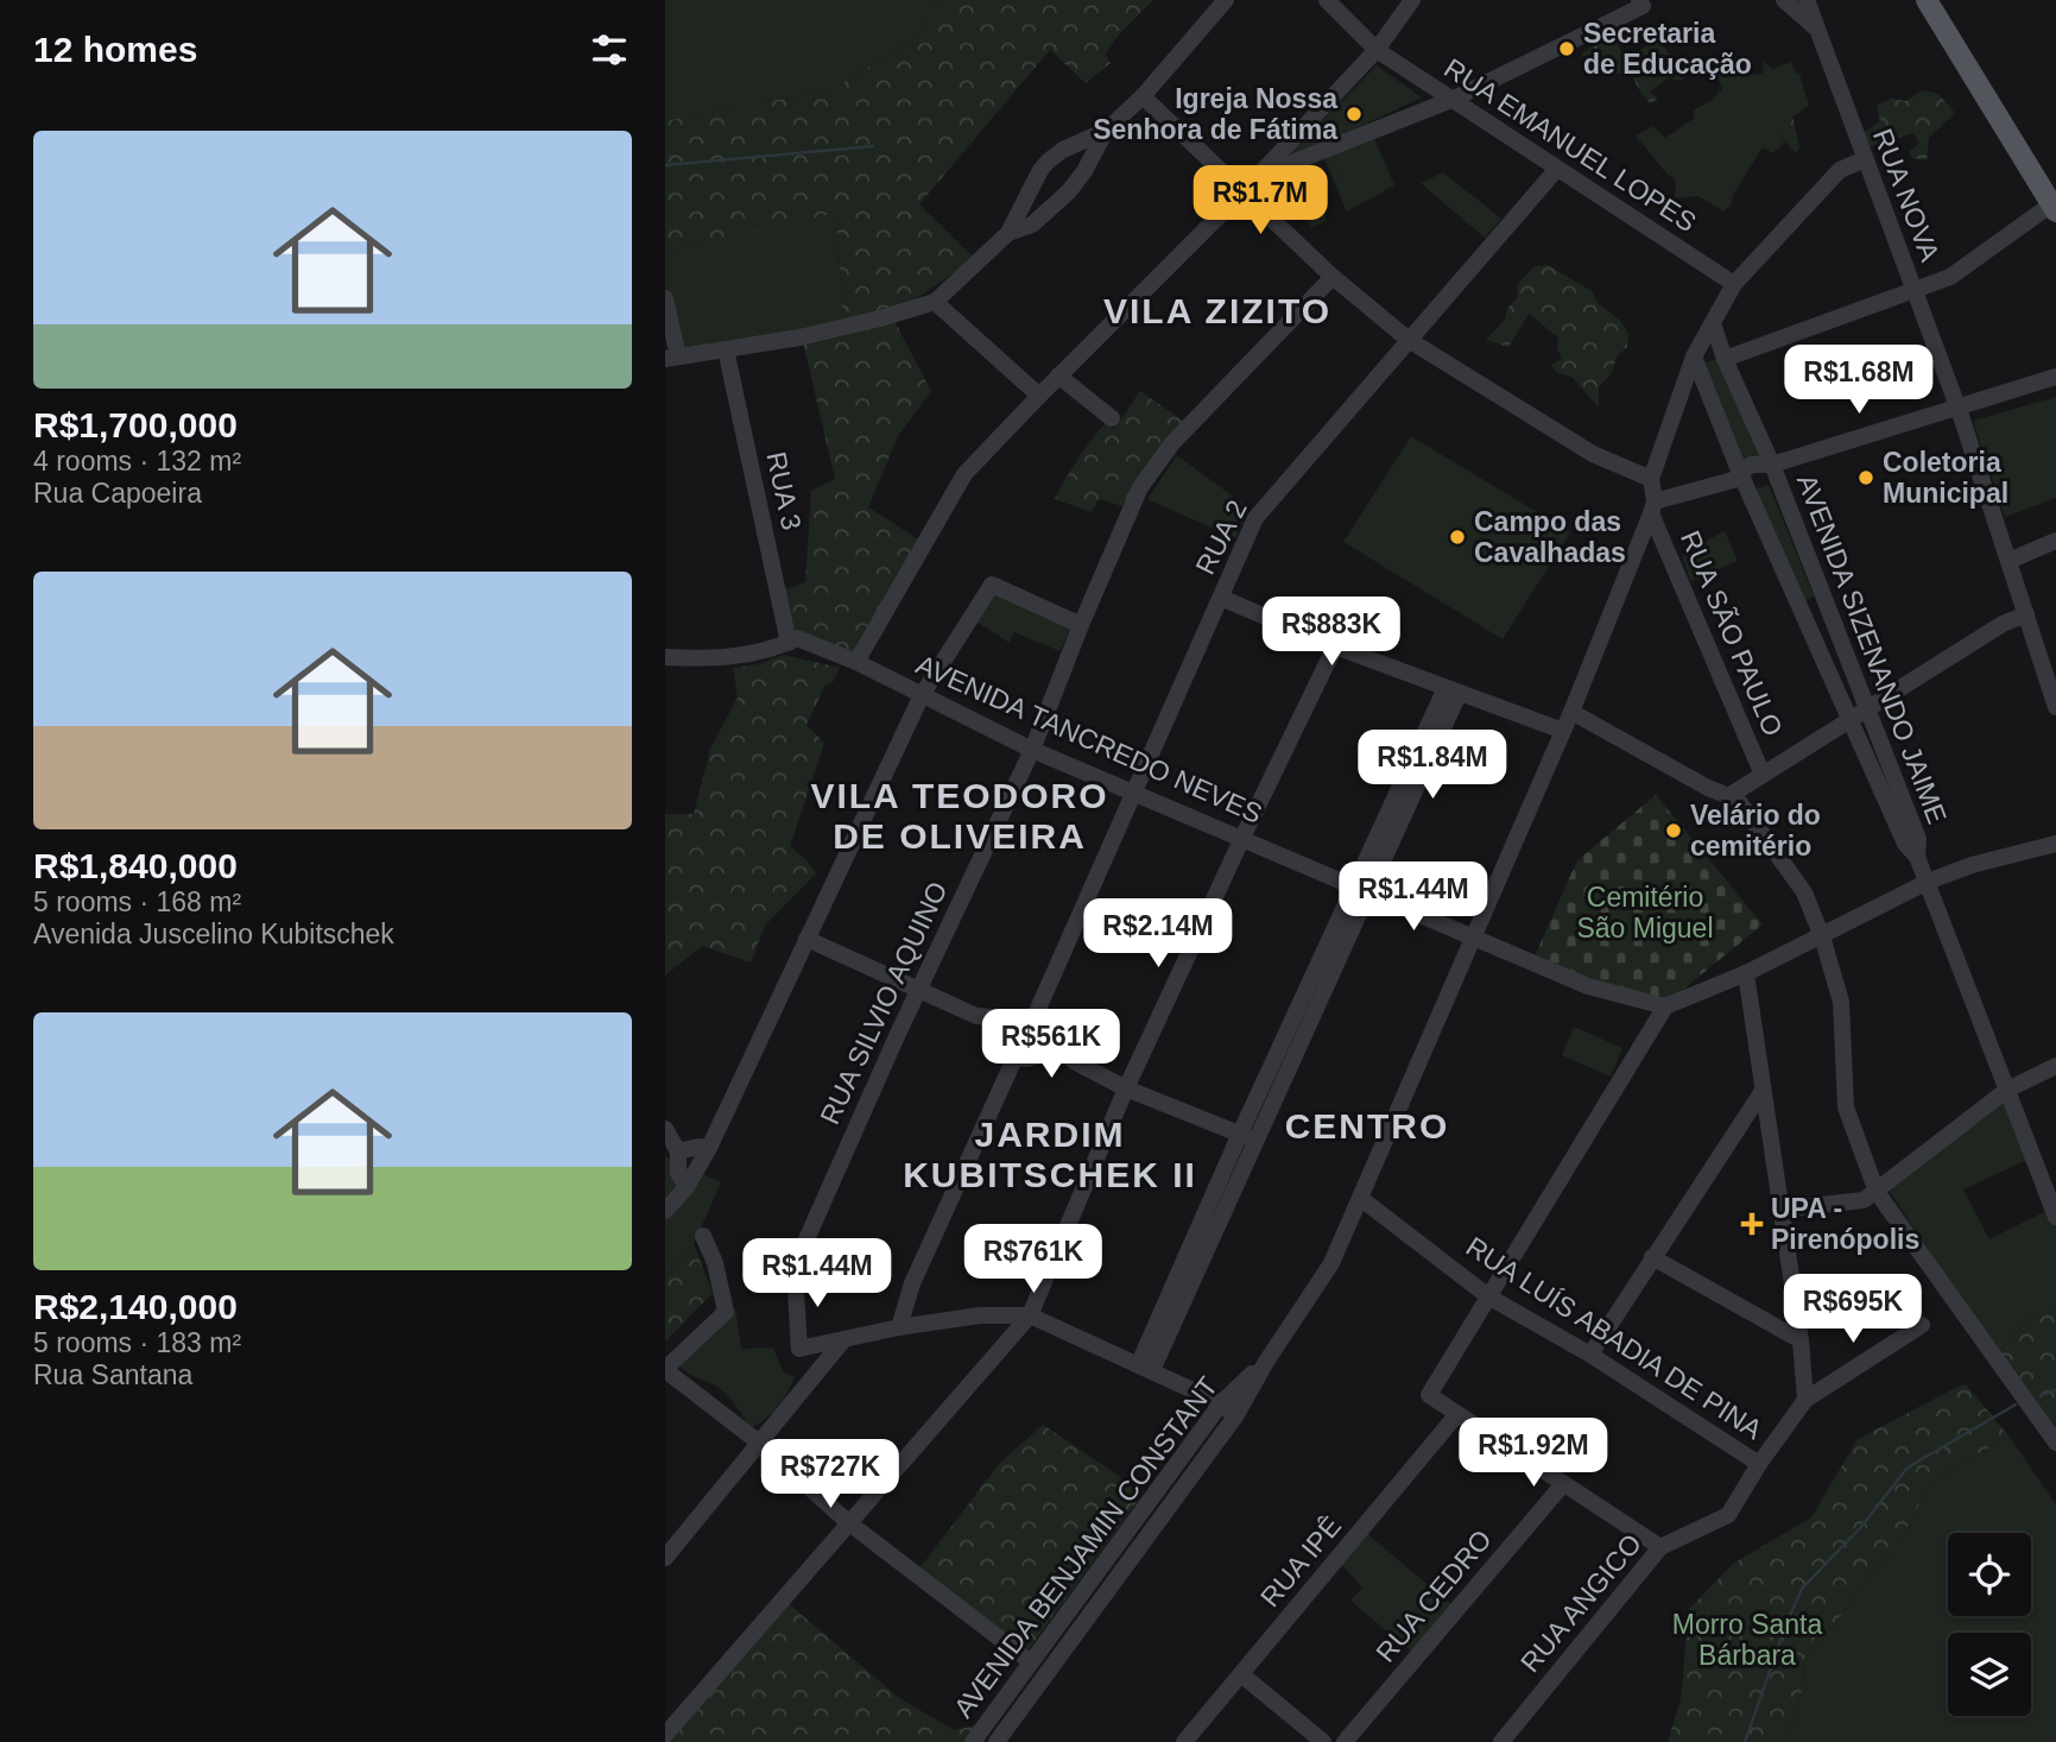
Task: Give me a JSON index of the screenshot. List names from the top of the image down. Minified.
{"streets":{"street":["RUA EMANUEL LOPES","RUA NOVA","RUA 3","RUA 2","RUA SÃO PAULO","AVENIDA SIZENANDO JAIME","AVENIDA TANCREDO NEVES","RUA SILVIO AQUINO","RUA LUÍS ABADIA DE PINA","AVENIDA BENJAMIN CONSTANT","RUA IPÊ","RUA CEDRO","RUA ANGICO"]},"crossings":[["RUA EMANUEL LOPES","RUA 2"],["RUA 3","AVENIDA TANCREDO NEVES"],["RUA 2","AVENIDA TANCREDO NEVES"],["AVENIDA TANCREDO NEVES","RUA SILVIO AQUINO"],["RUA LUÍS ABADIA DE PINA","RUA ANGICO"]],"districts":["VILA ZIZITO","VILA TEODORO DE OLIVEIRA","CENTRO","JARDIM KUBITSCHEK II"],"parks":["Cemitério São Miguel","Morro Santa Bárbara"],"places":{"other":["Secretaria de Educação","Igreja Nossa Senhora de Fátima","Coletoria Municipal","Campo das Cavalhadas","Velário do cemitério"],"health":["UPA - Pirenópolis"]},"page":{"heading":"12 homes","list":[{"name":"R$1,700,000","note":"4 rooms · 132 m² · Rua Capoeira"},{"name":"R$1,840,000","note":"5 rooms · 168 m² · Avenida Juscelino Kubitschek"},{"name":"R$2,140,000","note":"5 rooms · 183 m² · Rua Santana"}],"price":["R$1.7M","R$1.68M","R$883K","R$1.84M","R$1.44M","R$2.14M","R$561K","R$761K","R$1.44M","R$695K","R$1.92M","R$727K"]}}
